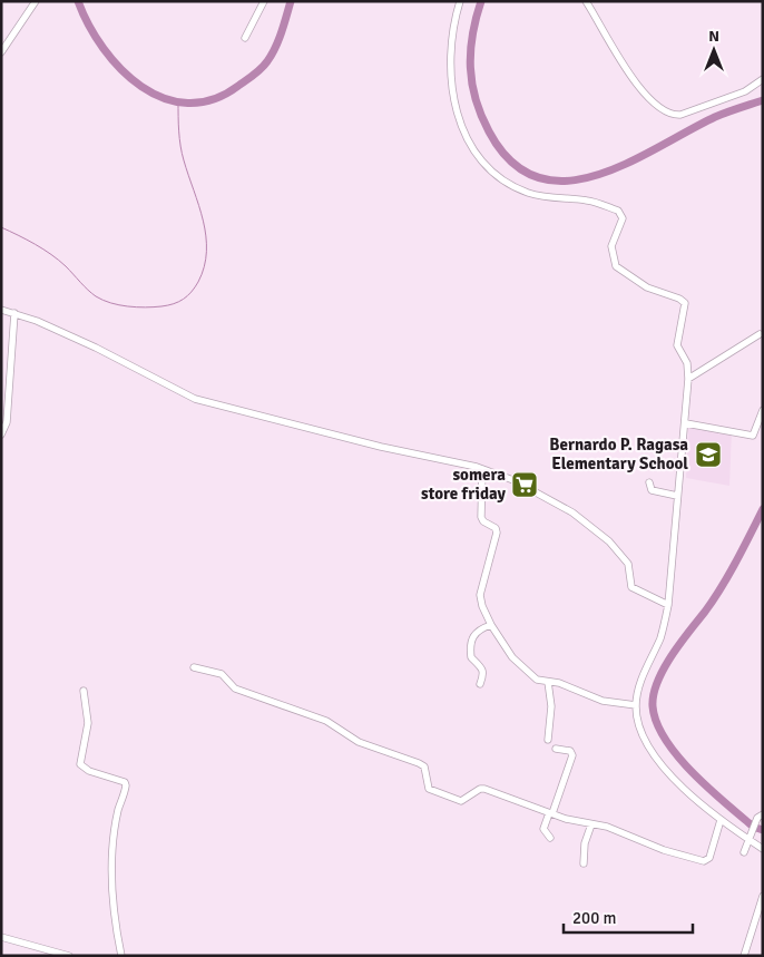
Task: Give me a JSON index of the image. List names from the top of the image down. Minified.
{"places":{"school or university":["Bernardo P. Ragasa Elementary School"],"supermarket":["somera store friday"]},"scale_bar":"200 m","north":"top"}
